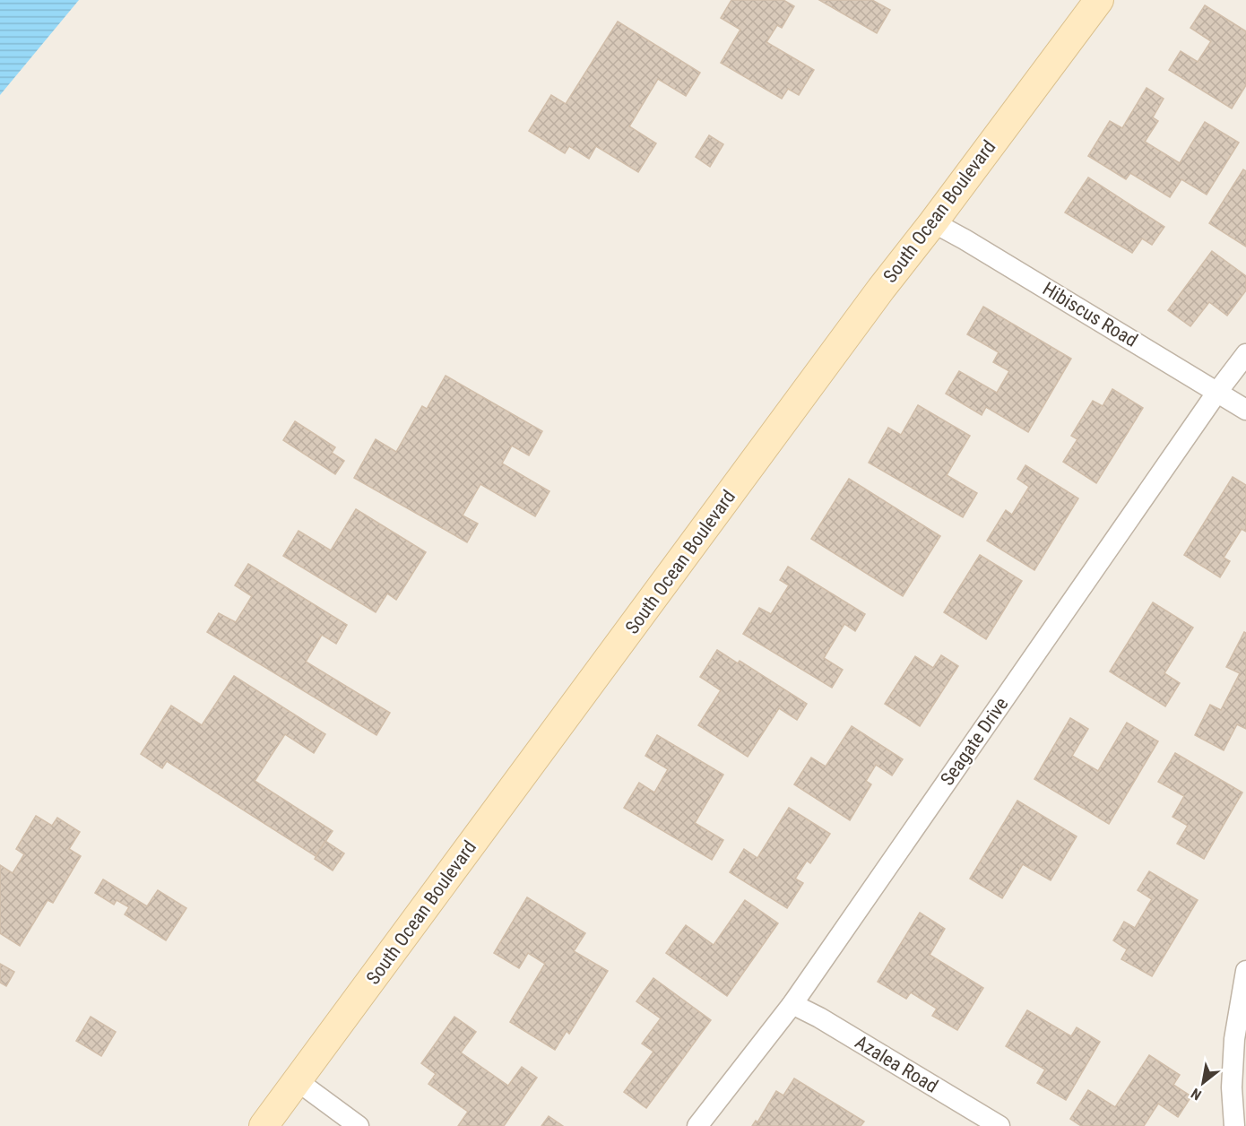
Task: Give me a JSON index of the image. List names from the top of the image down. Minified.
{"streets":{"main road":["South Ocean Boulevard"],"street":["Hibiscus Road","Seagate Drive","Azalea Road"]},"crossings":[["South Ocean Boulevard","Hibiscus Road"],["Hibiscus Road","Seagate Drive"],["Seagate Drive","Azalea Road"]],"north":"bottom left"}
